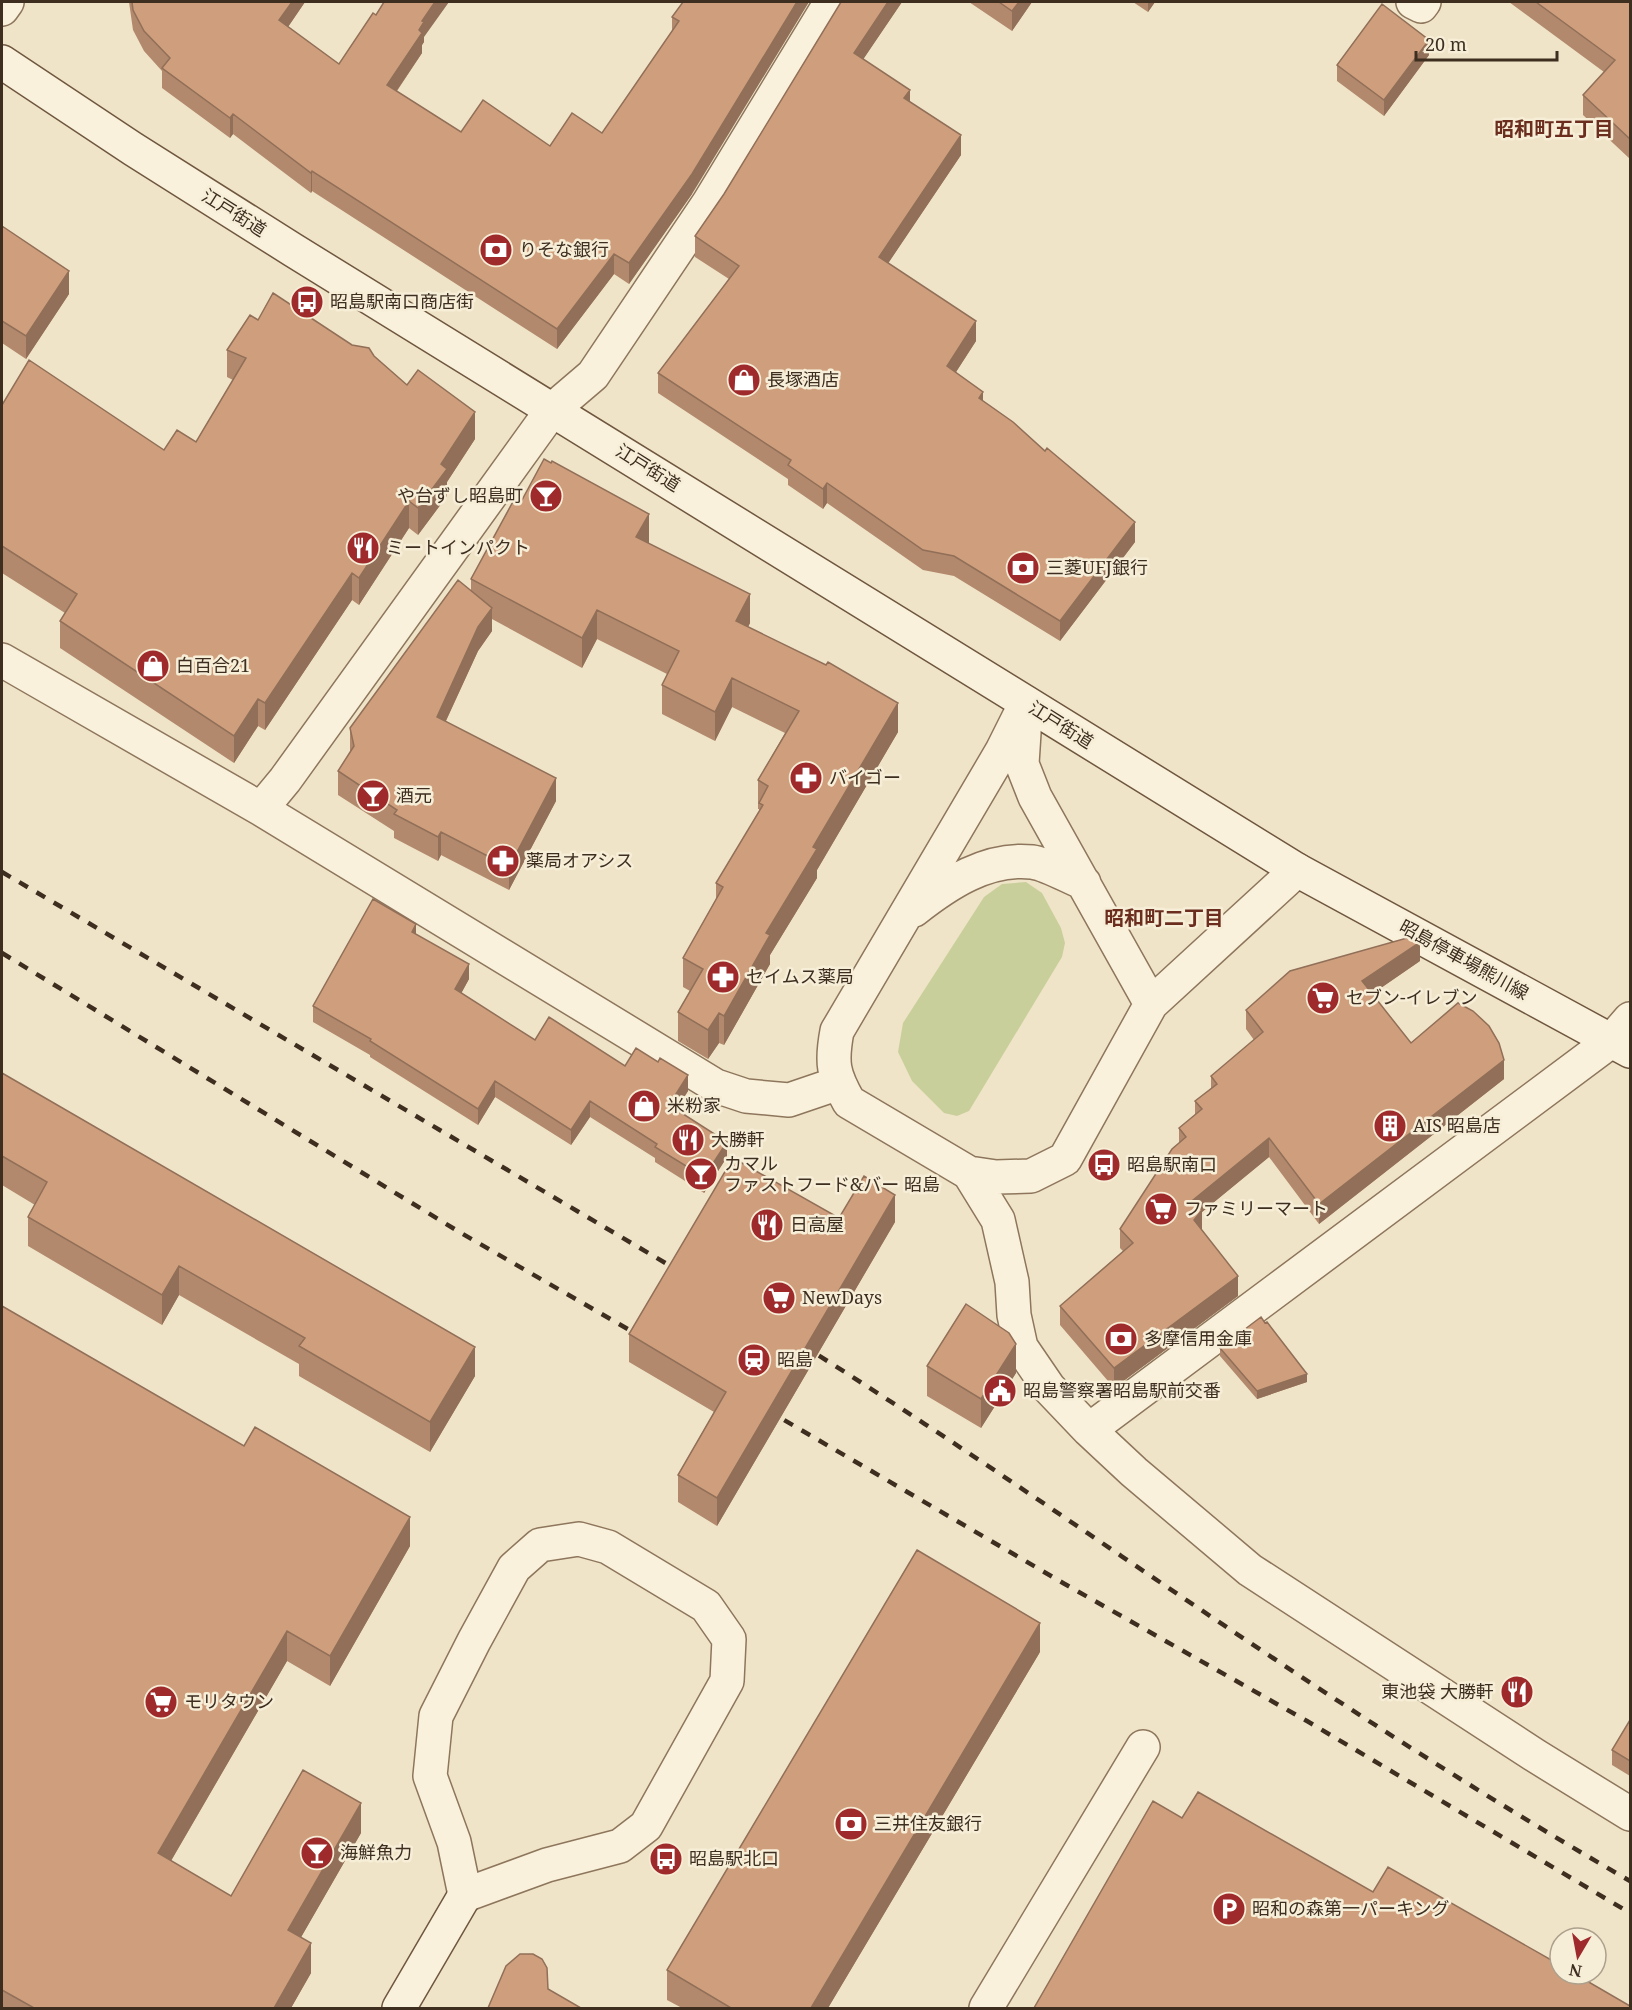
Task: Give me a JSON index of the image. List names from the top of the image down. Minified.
{"streets":{"street":["江戸街道","昭島停車場熊川線"]},"crossings":[["江戸街道","昭島停車場熊川線"]],"districts":["昭和町五丁目","昭和町二丁目"],"places":{"bank":["りそな銀行","三菱UFJ銀行","多摩信用金庫","三井住友銀行"],"bus stop":["昭島駅南口商店街","昭島駅南口","昭島駅北口"],"shop":["長塚酒店","白百合21","米粉家"],"bar":["や台ずし昭島町","酒元","カマル ファストフード&バー 昭島","海鮮魚力"],"restaurant":["ミートインパクト","大勝軒","日高屋","東池袋 大勝軒"],"pharmacy":["バイゴー","薬局オアシス","セイムス薬局"],"supermarket":["セブン-イレブン","ファミリーマート","NewDays","モリタウン"],"building":["AIS 昭島店"],"station":["昭島"],"public building":["昭島警察署昭島駅前交番"],"parking":["昭和の森第一パーキング"]},"scale_bar":"20 m","north":"bottom"}
